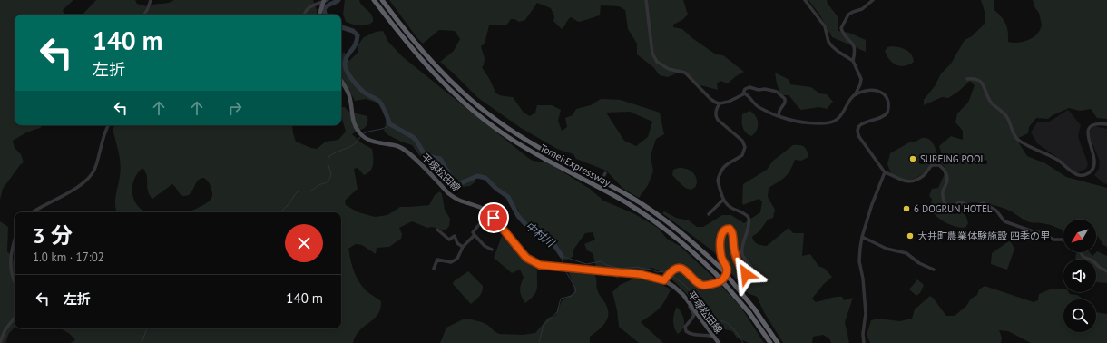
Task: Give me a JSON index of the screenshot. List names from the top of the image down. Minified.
{"streets":{"highway":["Tomei Expressway"],"main road":["平塚松田線"]},"water":["中村川"],"places":["SURFING POOL","6 DOGRUN HOTEL","大井町農業体験施設 四季の里"],"north":"bottom left","page":{"turn":["140 m","左折"],"heading":["3 分","1.0 km · 17:02"],"list":[{"name":"左折","value":"140 m"}]}}
